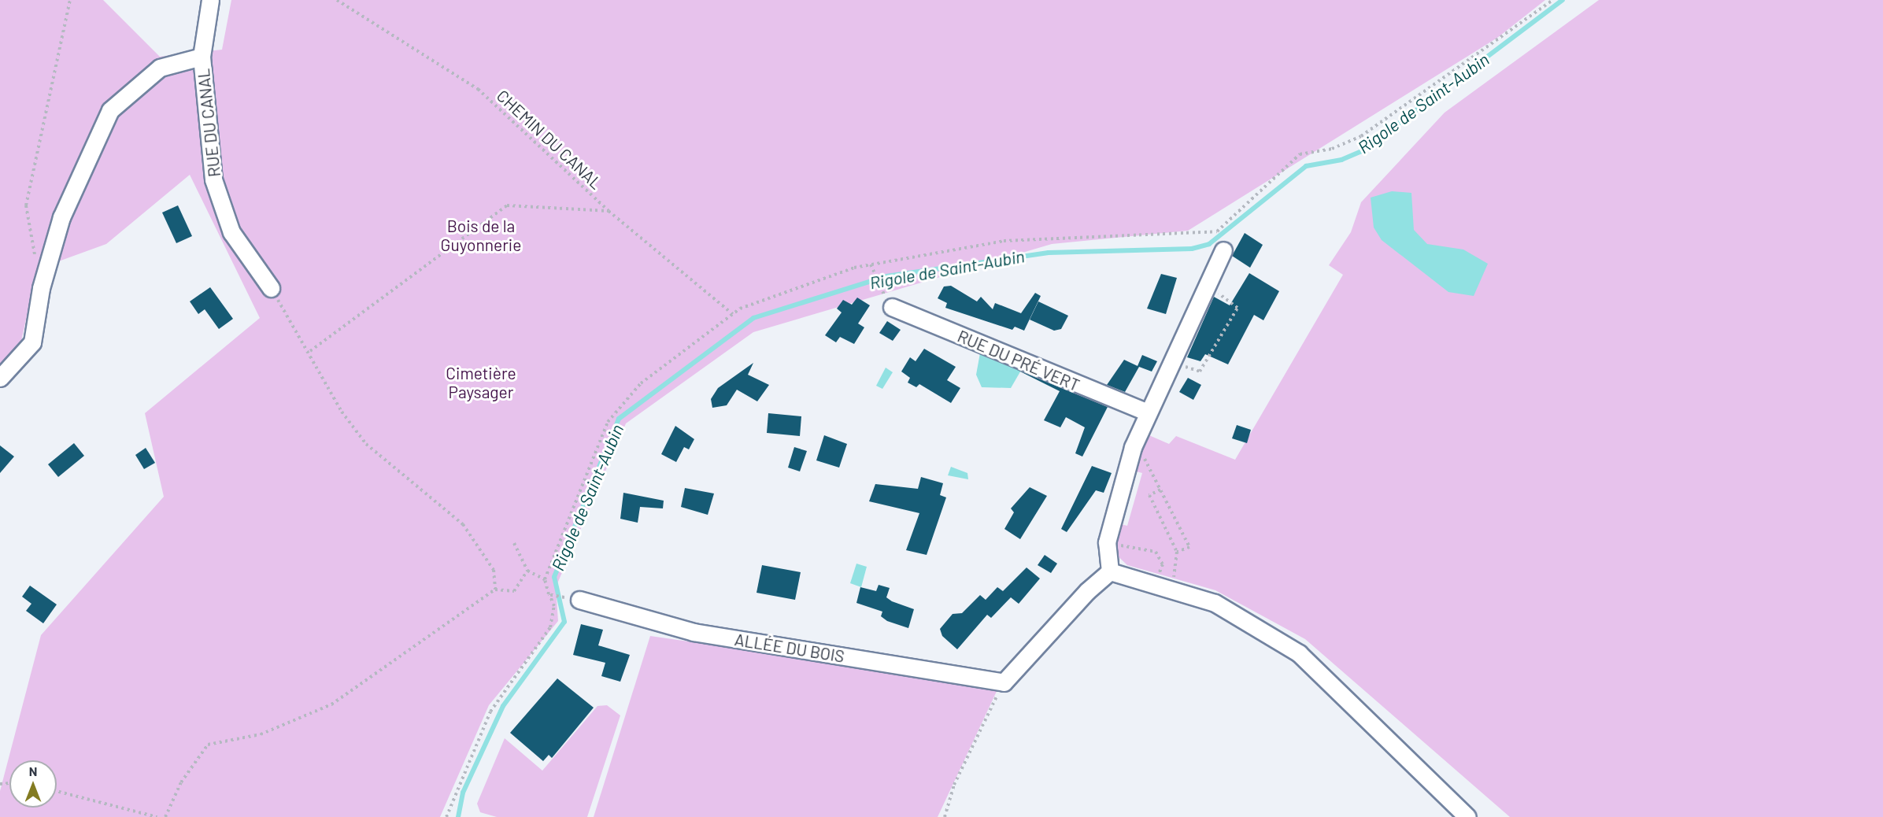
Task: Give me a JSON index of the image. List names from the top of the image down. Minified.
{"streets":{"street":["RUE DU CANAL","RUE DU PRÉ VERT","ALLÉE DU BOIS"],"path":["CHEMIN DU CANAL"]},"water":["Rigole de Saint-Aubin"],"parks":["Bois de la Guyonnerie","Cimetière Paysager"],"north":"top"}
